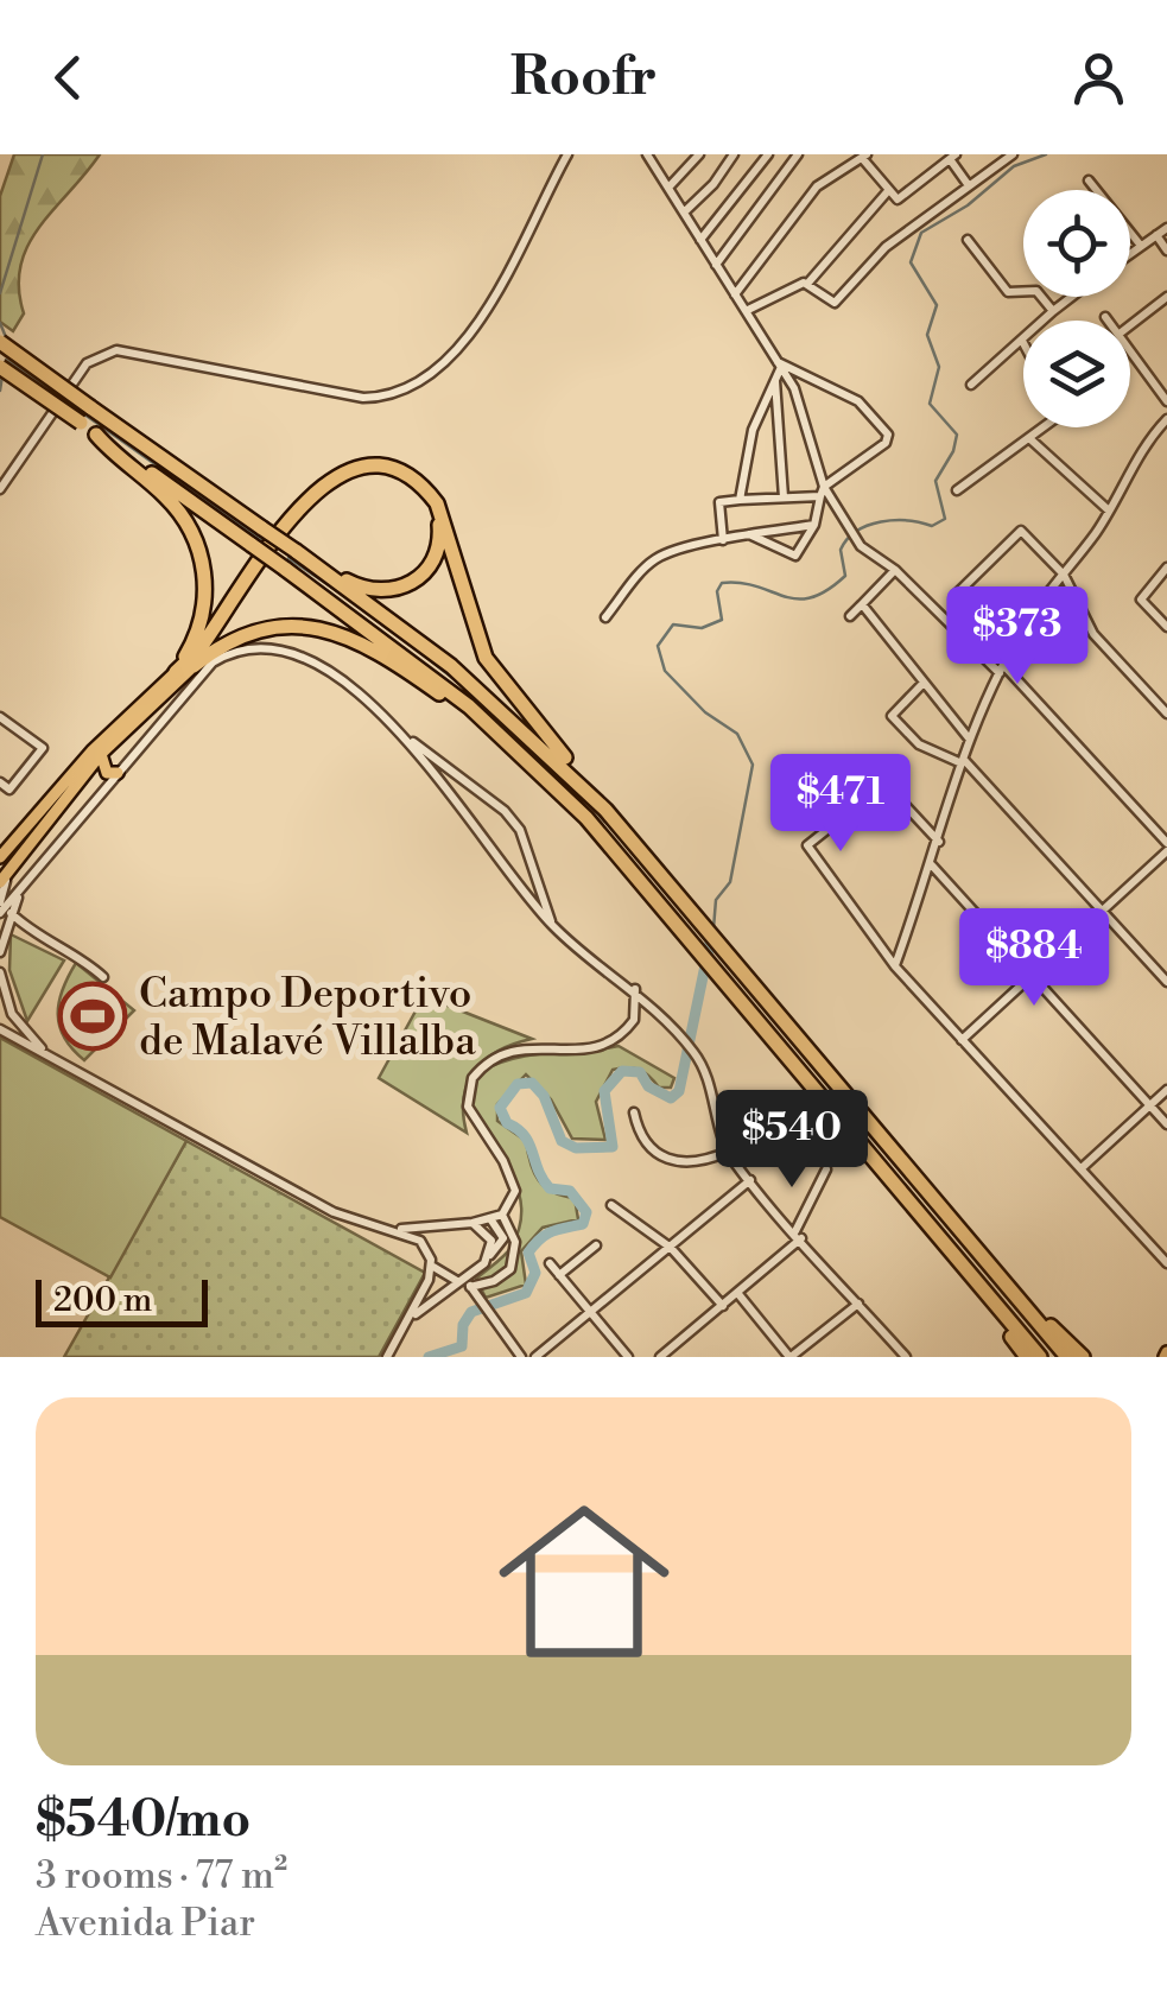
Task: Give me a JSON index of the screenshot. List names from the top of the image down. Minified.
{"places":{"sports":["Campo Deportivo de Malavé Villalba"]},"scale_bar":"200 m","page":{"header":"Roofr","price":["$373","$471","$884","$540"],"scale":"200 m","list":[{"name":"$540/mo","note":"3 rooms · 77 m² · Avenida Piar"}]}}
